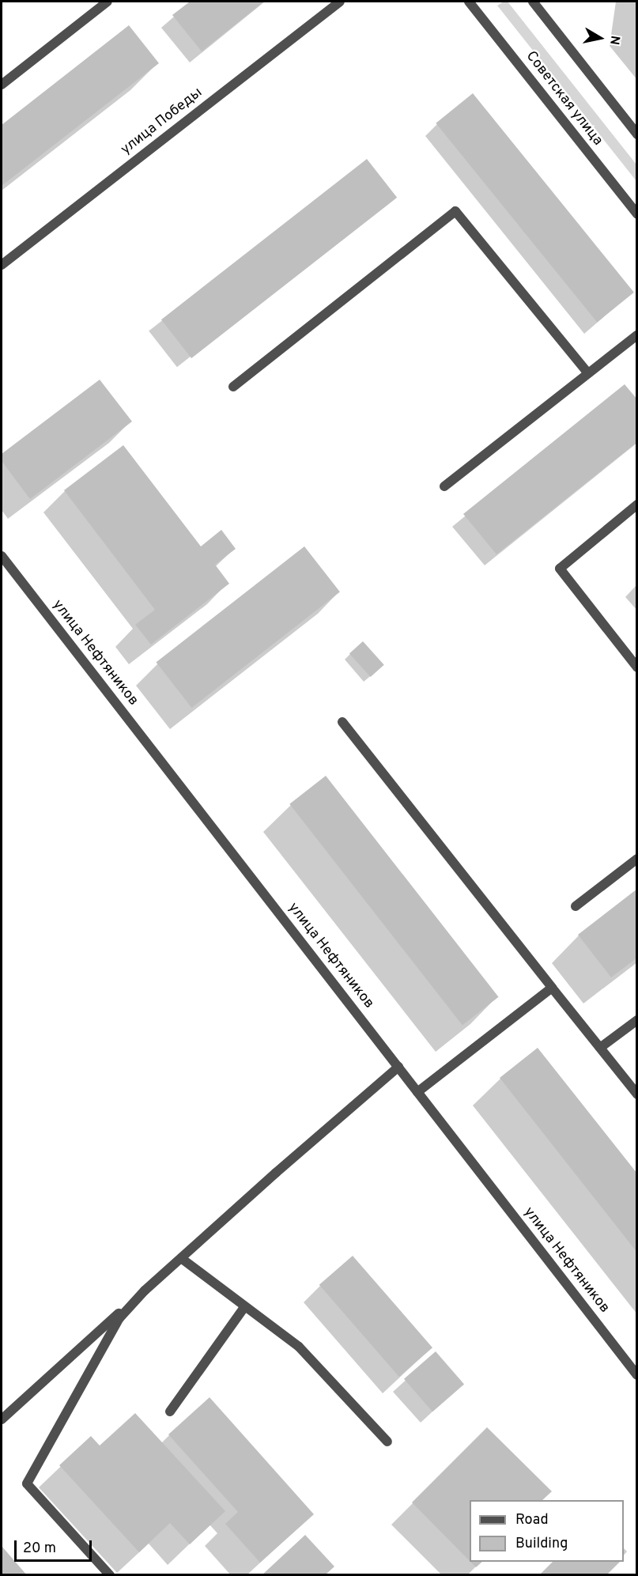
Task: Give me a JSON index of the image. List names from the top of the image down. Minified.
{"streets":{"street":["Советская улица","улица Победы","улица Нефтяников"]},"legend":["Road","Building"],"scale_bar":"20 m","north":"right"}
